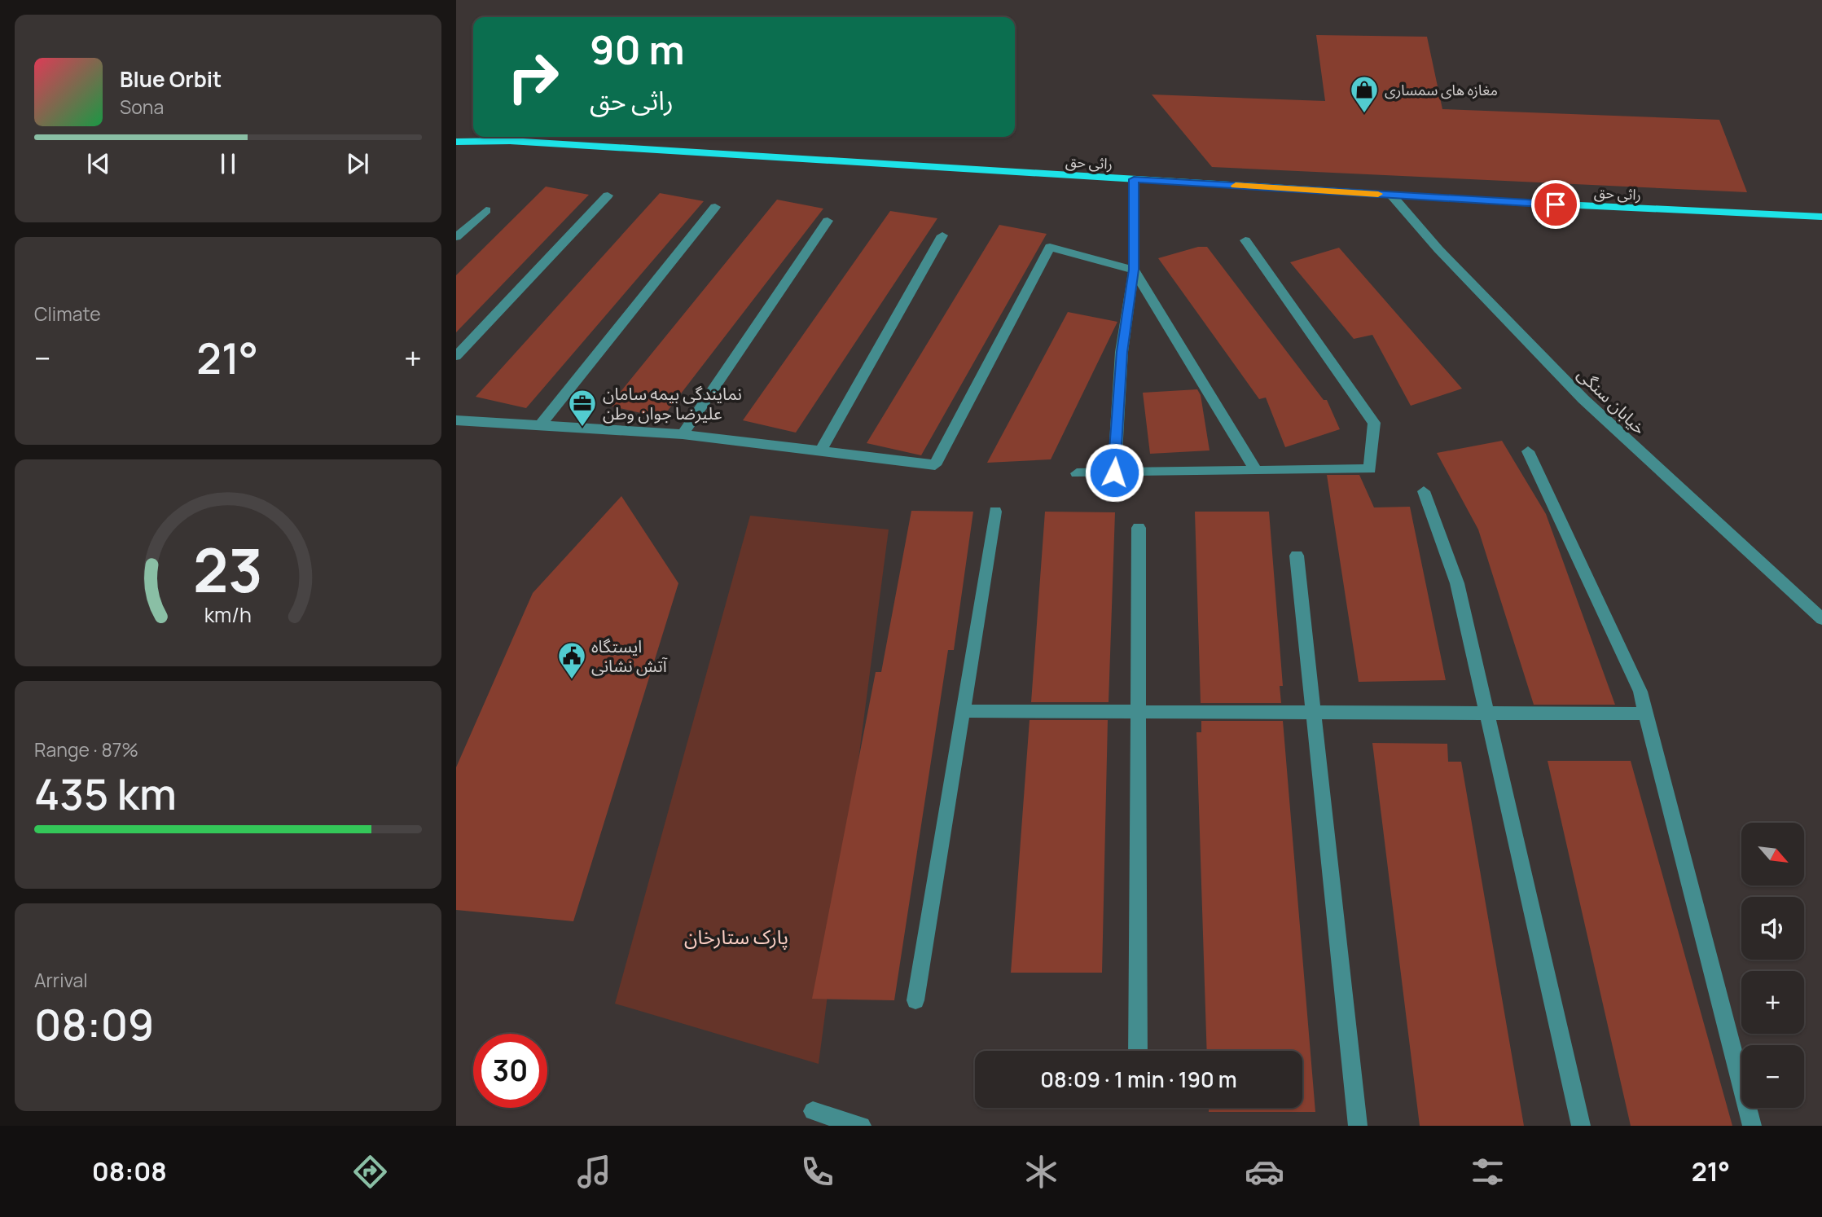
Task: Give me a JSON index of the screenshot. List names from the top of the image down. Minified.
{"streets":{"main road":["راثی حق"],"street":["خیابان سنگی"]},"crossings":[["راثی حق","خیابان سنگی"]],"parks":["پارک ستارخان"],"places":{"shop":["مغازه های سمساری"],"office":["نمایندگی بیمه سامان علیرضا جوان وطن"],"public building":["ایستگاه آتش نشانی"]},"north":"bottom right","page":{"turn":["90 m","راثی حق"],"song":["Blue Orbit","Sona"],"tile":["Climate",["Range · 87%","435 km"],["Arrival","08:09"]],"heat":["−","21°","+"],"map_buttons":["+","−"],"limit":"30","trip":"08:09 · 1 min · 190 m","tabs":["08:08","21°"],"gauge":["23","km/h"]}}
